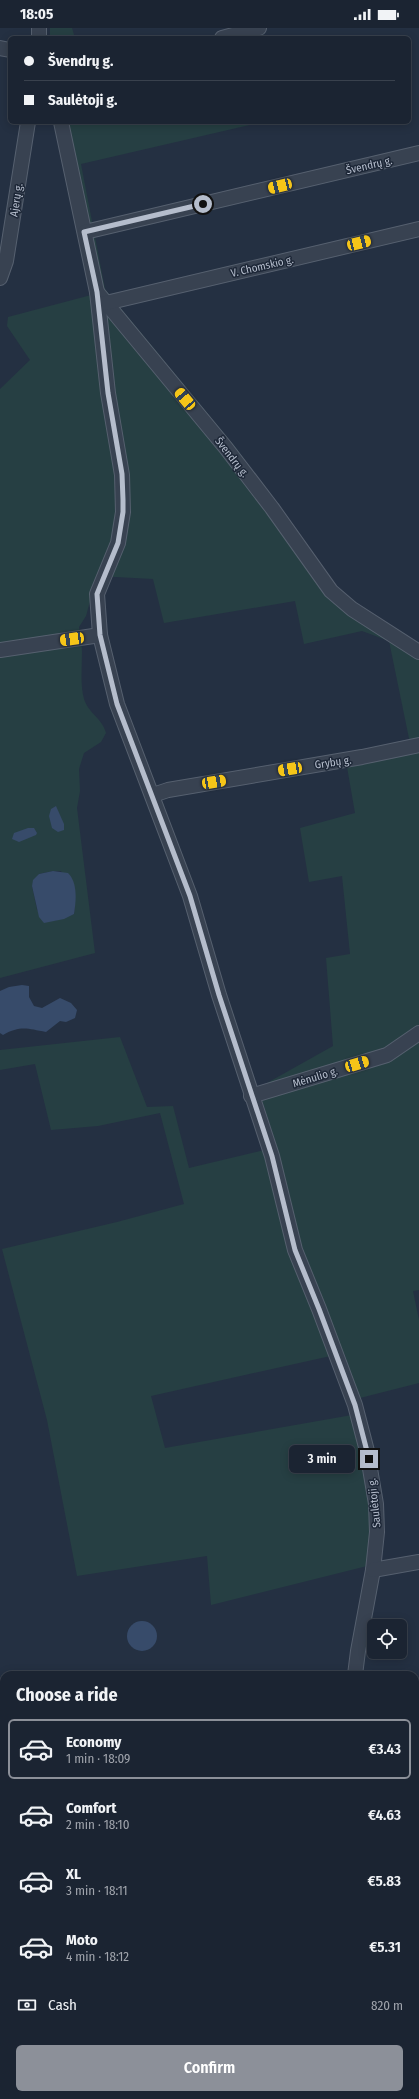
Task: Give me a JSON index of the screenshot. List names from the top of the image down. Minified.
{"streets":{"street":["Švendrų g.","Ajerų g.","V. Chomskio g.","Grybų g.","Mėnulio g.","Saulėtoji g."]},"crossings":[["Švendrų g.","V. Chomskio g."],["Švendrų g.","Saulėtoji g."],["V. Chomskio g.","Saulėtoji g."],["Grybų g.","Saulėtoji g."],["Mėnulio g.","Saulėtoji g."]],"page":{"status":"18:05","banner":["Švendrų g.","Saulėtoji g."],"bubble":"3 min","heading":"Choose a ride","list":[{"name":"Economy","note":"1 min · 18:09","value":"€3.43"},{"name":"Comfort","note":"2 min · 18:10","value":"€4.63"},{"name":"XL","note":"3 min · 18:11","value":"€5.83"},{"name":"Moto","note":"4 min · 18:12","value":"€5.31"}],"pay":["Cash","820 m"],"buttons":"Confirm"}}
